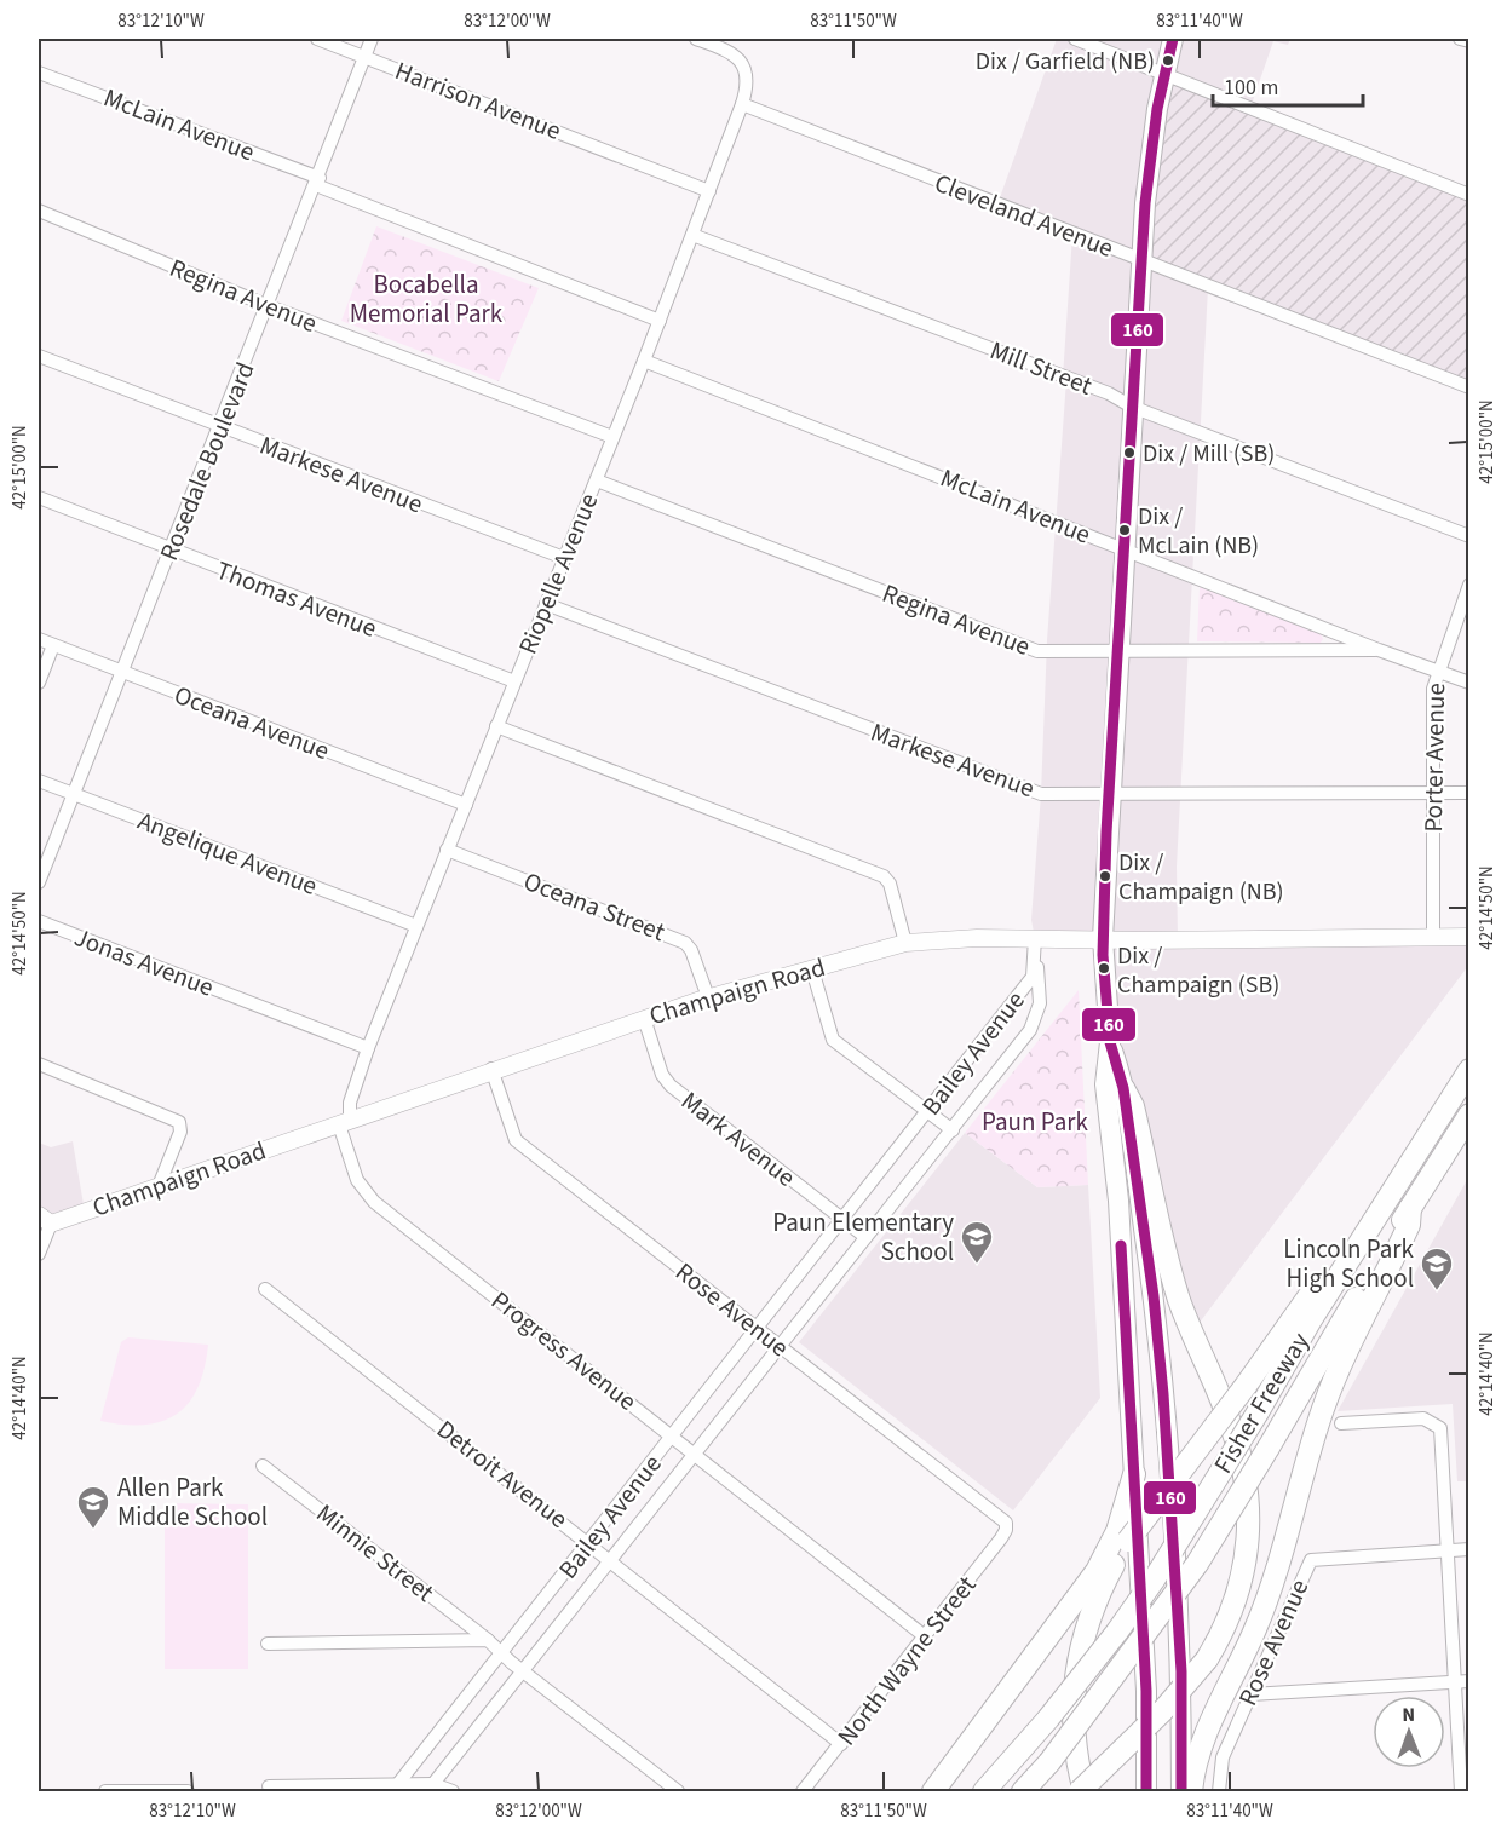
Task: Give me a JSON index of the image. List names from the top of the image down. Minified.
{"streets":{"highway":["Fisher Freeway"],"street":["Harrison Avenue","McLain Avenue","Cleveland Avenue","Regina Avenue","Mill Street","Rosedale Boulevard","Markese Avenue","Riopelle Avenue","Thomas Avenue","Oceana Avenue","Porter Avenue","Angelique Avenue","Oceana Street","Jonas Avenue","Champaign Road","Bailey Avenue","Mark Avenue","Rose Avenue","Progress Avenue","Detroit Avenue","Minnie Street","North Wayne Street"]},"crossings":[["Harrison Avenue","Rosedale Boulevard"],["Harrison Avenue","Riopelle Avenue"],["McLain Avenue","Regina Avenue"],["McLain Avenue","Rosedale Boulevard"],["McLain Avenue","Riopelle Avenue"],["McLain Avenue","Porter Avenue"],["Cleveland Avenue","Riopelle Avenue"],["Regina Avenue","Rosedale Boulevard"],["Regina Avenue","Riopelle Avenue"],["Mill Street","Riopelle Avenue"],["Rosedale Boulevard","Markese Avenue"],["Rosedale Boulevard","Thomas Avenue"],["Rosedale Boulevard","Oceana Avenue"],["Rosedale Boulevard","Angelique Avenue"],["Markese Avenue","Riopelle Avenue"],["Markese Avenue","Porter Avenue"],["Riopelle Avenue","Thomas Avenue"],["Riopelle Avenue","Oceana Avenue"],["Riopelle Avenue","Angelique Avenue"],["Riopelle Avenue","Oceana Street"],["Riopelle Avenue","Jonas Avenue"],["Riopelle Avenue","Champaign Road"],["Riopelle Avenue","Progress Avenue"],["Porter Avenue","Champaign Road"],["Oceana Street","Champaign Road"],["Champaign Road","Bailey Avenue"],["Champaign Road","Mark Avenue"],["Champaign Road","Rose Avenue"],["Champaign Road","Progress Avenue"],["Bailey Avenue","Mark Avenue"],["Bailey Avenue","Rose Avenue"],["Bailey Avenue","Progress Avenue"],["Bailey Avenue","Detroit Avenue"],["Bailey Avenue","Minnie Street"],["Rose Avenue","North Wayne Street"],["Progress Avenue","North Wayne Street"],["Detroit Avenue","North Wayne Street"]],"parks":["Bocabella Memorial Park","Paun Park"],"places":{"other":["Dix / Garfield (NB)","Dix / Mill (SB)","Dix / McLain (NB)","Dix / Champaign (NB)","Dix / Champaign (SB)"],"school or university":["Paun Elementary School","Lincoln Park High School","Allen Park Middle School"]},"lines":["transit line 160"],"scale_bar":"100 m","north":"top","coordinates":["83°12'10\"W","83°12'00\"W","83°11'50\"W","83°11'40\"W","42°15'00\"N","42°14'50\"N","42°14'40\"N"]}
